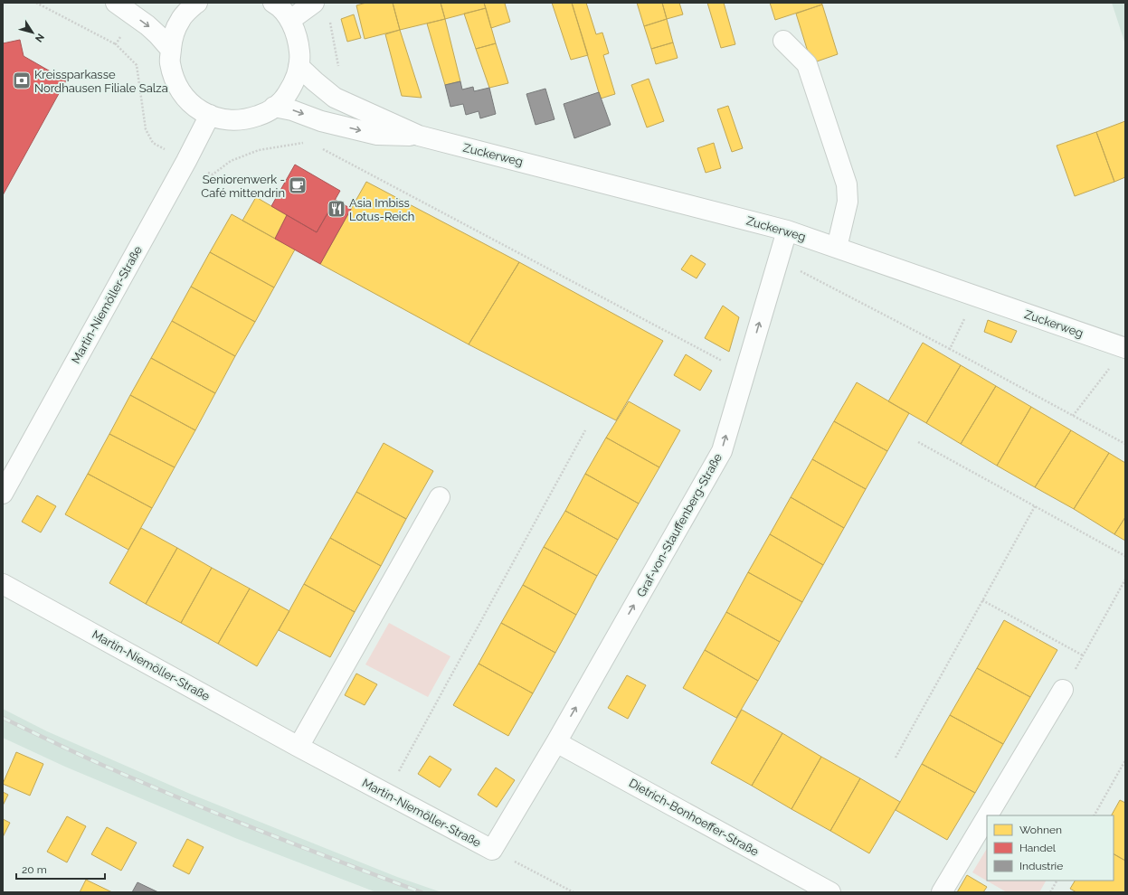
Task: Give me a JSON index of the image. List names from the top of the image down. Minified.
{"streets":{"street":["Zuckerweg","Martin-Niemöller-Straße","Graf-von-Stauffenberg-Straße","Dietrich-Bonhoeffer-Straße"]},"crossings":[["Zuckerweg","Graf-von-Stauffenberg-Straße"],["Martin-Niemöller-Straße","Graf-von-Stauffenberg-Straße"],["Martin-Niemöller-Straße","Dietrich-Bonhoeffer-Straße"],["Graf-von-Stauffenberg-Straße","Dietrich-Bonhoeffer-Straße"]],"one_way":["Graf-von-Stauffenberg-Straße"],"places":{"bank":["Kreissparkasse Nordhausen Filiale Salza"],"cafe":["Seniorenwerk - Café mittendrin"],"restaurant":["Asia Imbiss Lotus-Reich"]},"legend":["Wohnen","Handel","Industrie"],"scale_bar":"20 m","north":"bottom right"}
